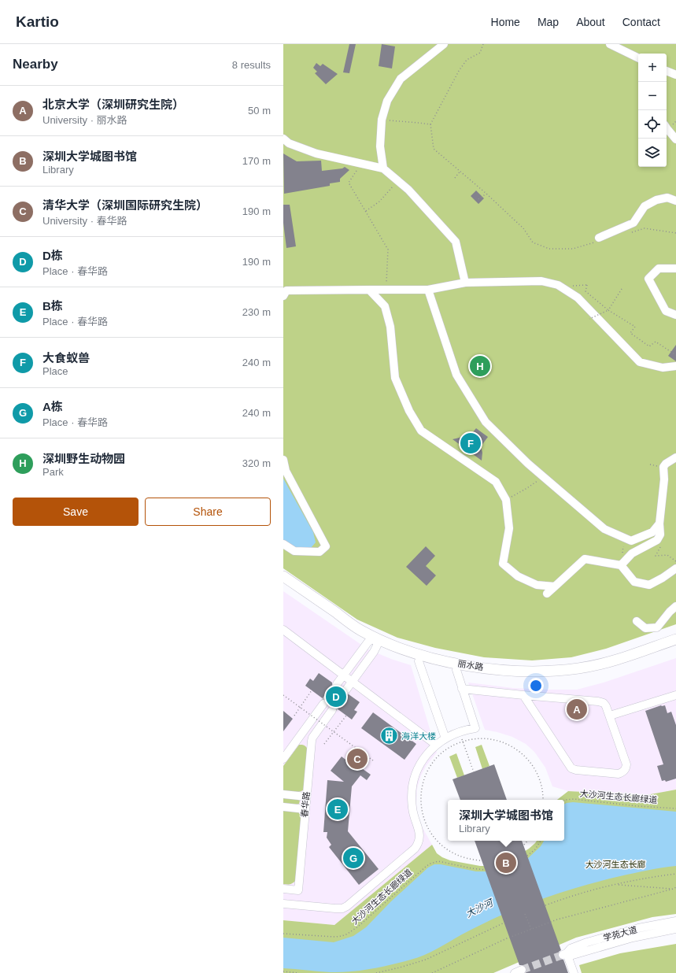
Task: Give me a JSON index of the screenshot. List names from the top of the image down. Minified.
{"streets":{"main road":["丽水路"],"street":["春华路","学苑大道"],"path":["大沙河生态长廊绿道"]},"water":["大沙河"],"parks":["大沙河生态长廊"],"places":{"building":["海洋大楼"]},"page":{"header":"Kartio","nav":["Home","Map","About","Contact"],"heading":["Nearby","8 results"],"map_buttons":["+","−"],"list":[{"mark":"A","name":"北京大学（深圳研究生院）","note":"University · 丽水路","value":"50 m"},{"mark":"B","name":"深圳大学城图书馆","note":"Library","value":"170 m"},{"mark":"C","name":"清华大学（深圳国际研究生院）","note":"University · 春华路","value":"190 m"},{"mark":"D","name":"D栋","note":"Place · 春华路","value":"190 m"},{"mark":"E","name":"B栋","note":"Place · 春华路","value":"230 m"},{"mark":"F","name":"大食蚁兽","note":"Place","value":"240 m"},{"mark":"G","name":"A栋","note":"Place · 春华路","value":"240 m"},{"mark":"H","name":"深圳野生动物园","note":"Park","value":"320 m"}],"pins":["H","F","D","A","C","E","G","B"],"buttons":["Save","Share"],"popup":["深圳大学城图书馆","Library"]}}
